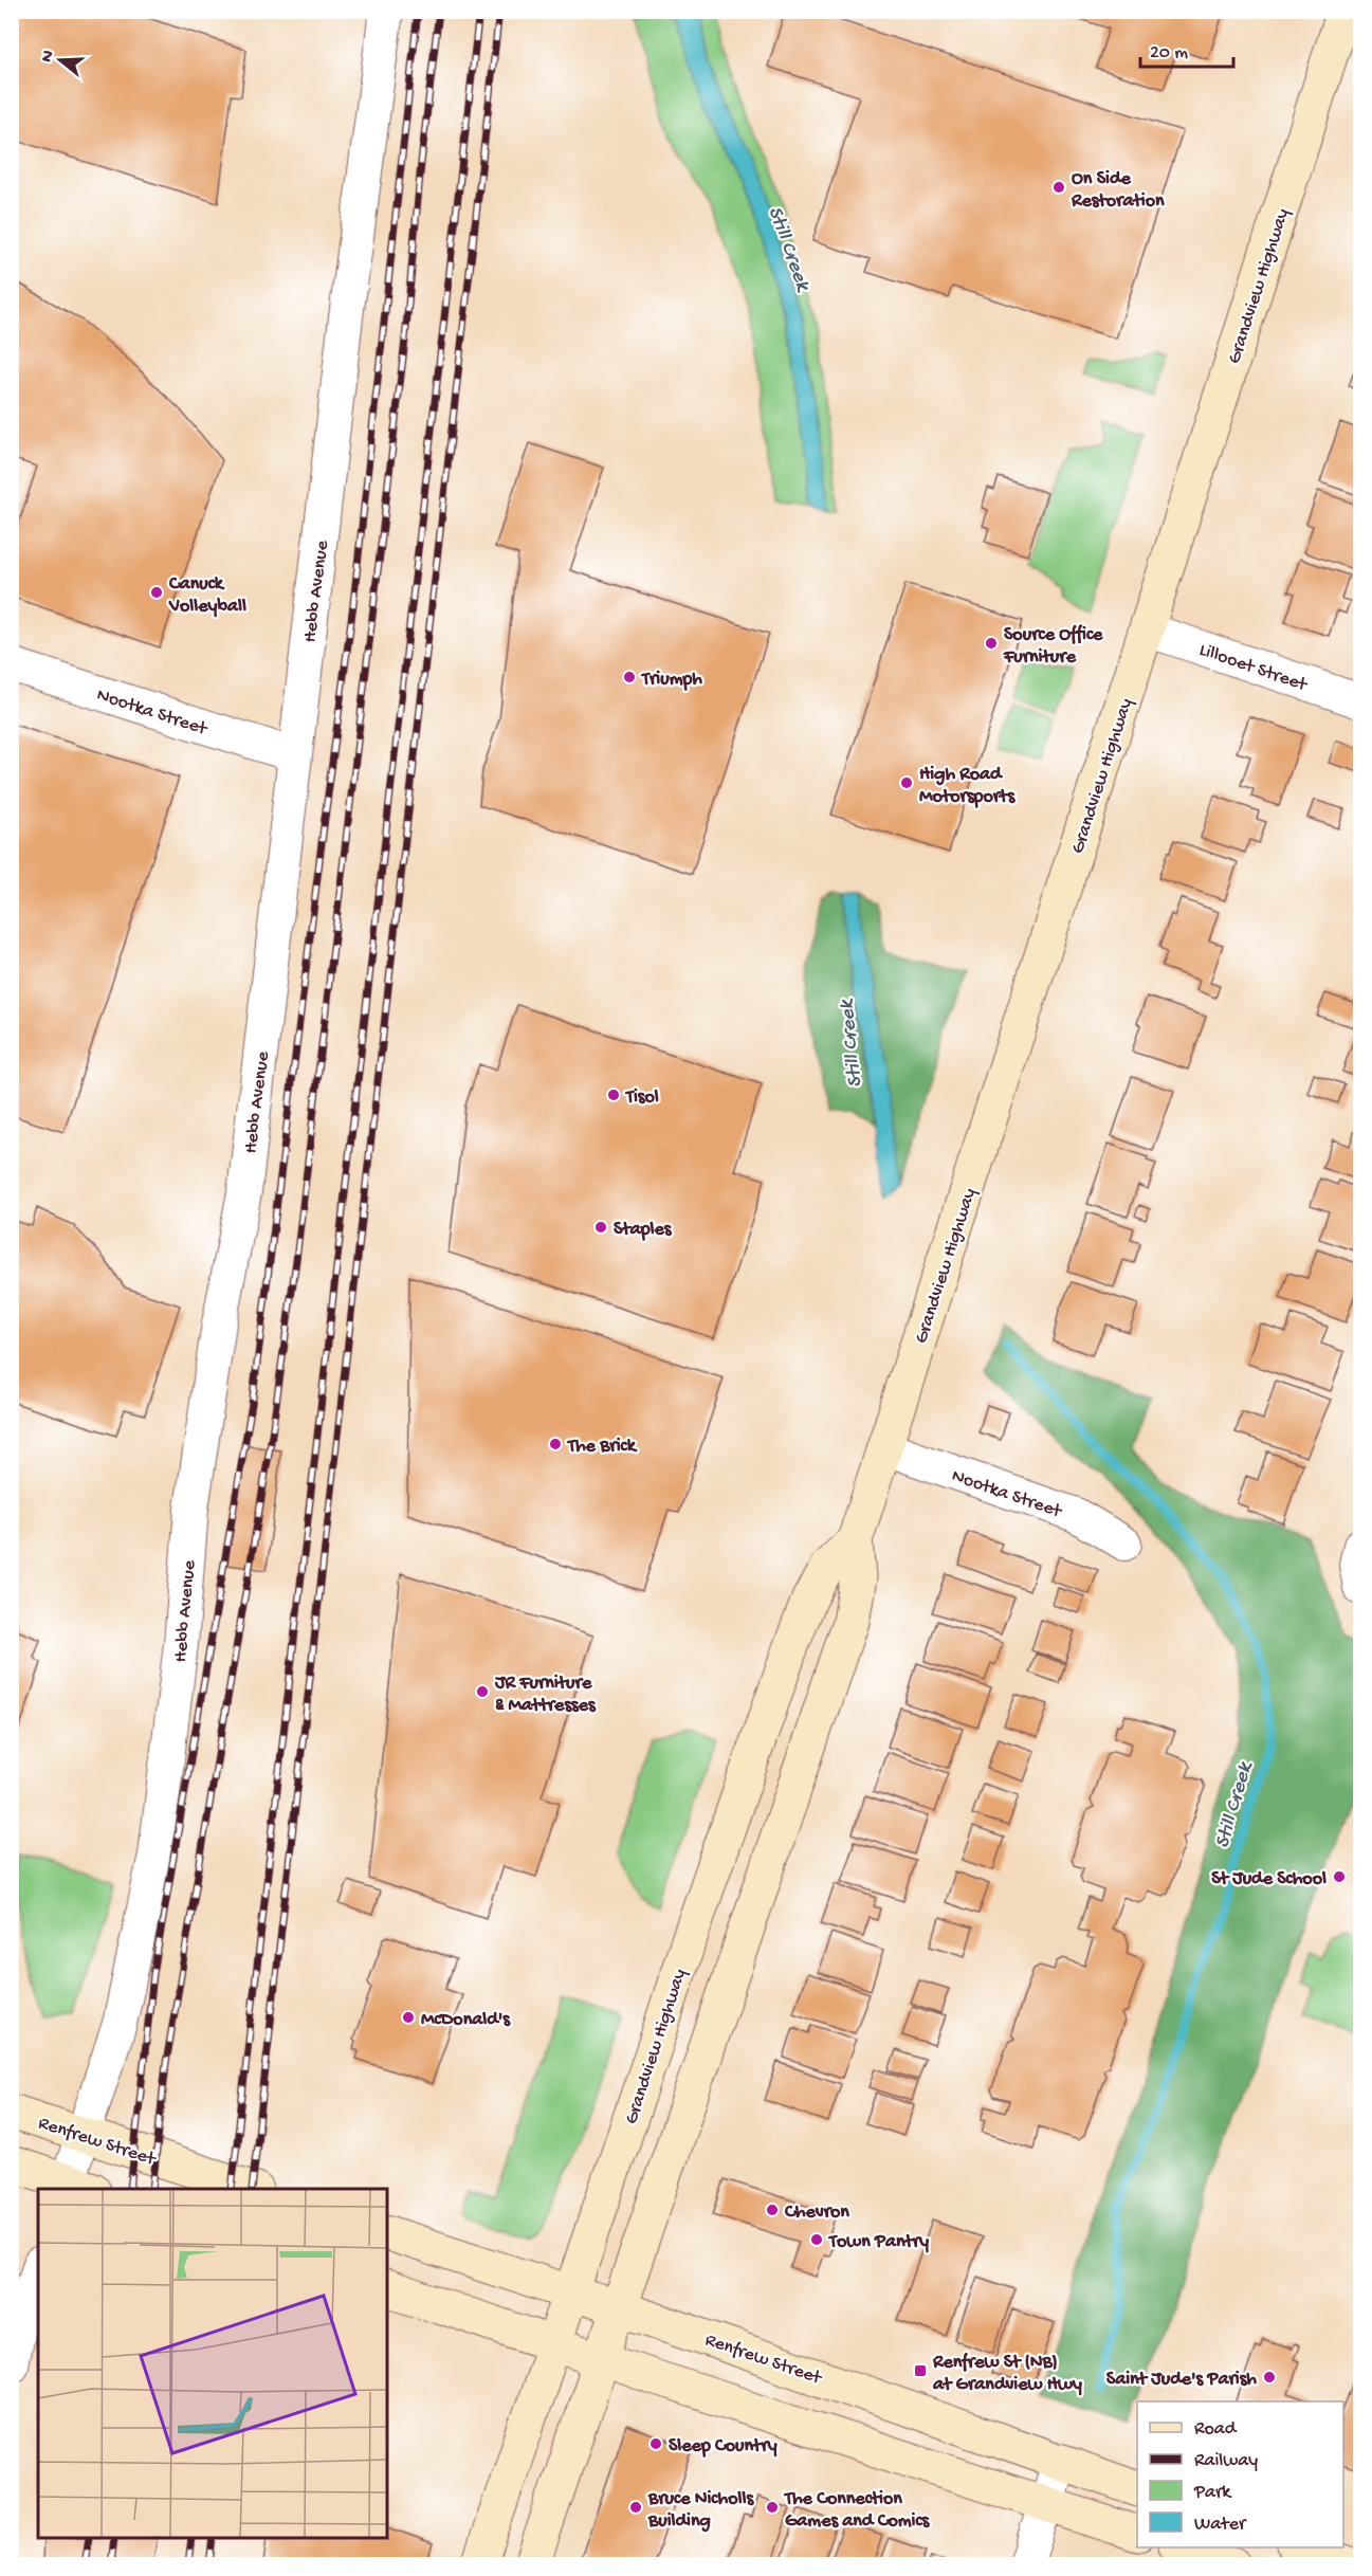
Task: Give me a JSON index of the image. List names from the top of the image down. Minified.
{"streets":{"main road":["Grandview Highway","Renfrew Street"],"street":["Hebb Avenue","Lillooet Street","Nootka Street"]},"crossings":[["Grandview Highway","Lillooet Street"],["Grandview Highway","Nootka Street"],["Grandview Highway","Renfrew Street"],["Hebb Avenue","Nootka Street"],["Hebb Avenue","Renfrew Street"]],"water":["Still Creek"],"places":{"other":["On Side Restoration","Canuck Volleyball","Source Office Furniture","Triumph","High Road Motorsports","Tisol","Staples","The Brick","JR Furniture & Mattresses","St Jude School","McDonald's","Chevron","Town Pantry","Saint Jude's Parish","Sleep Country","Bruce Nicholls Building","The Connection Games and Comics"],"transit":["Renfrew St (NB) at Grandview Hwy"]},"legend":["Road","Railway","Park","Water"],"scale_bar":"20 m","north":"left"}
